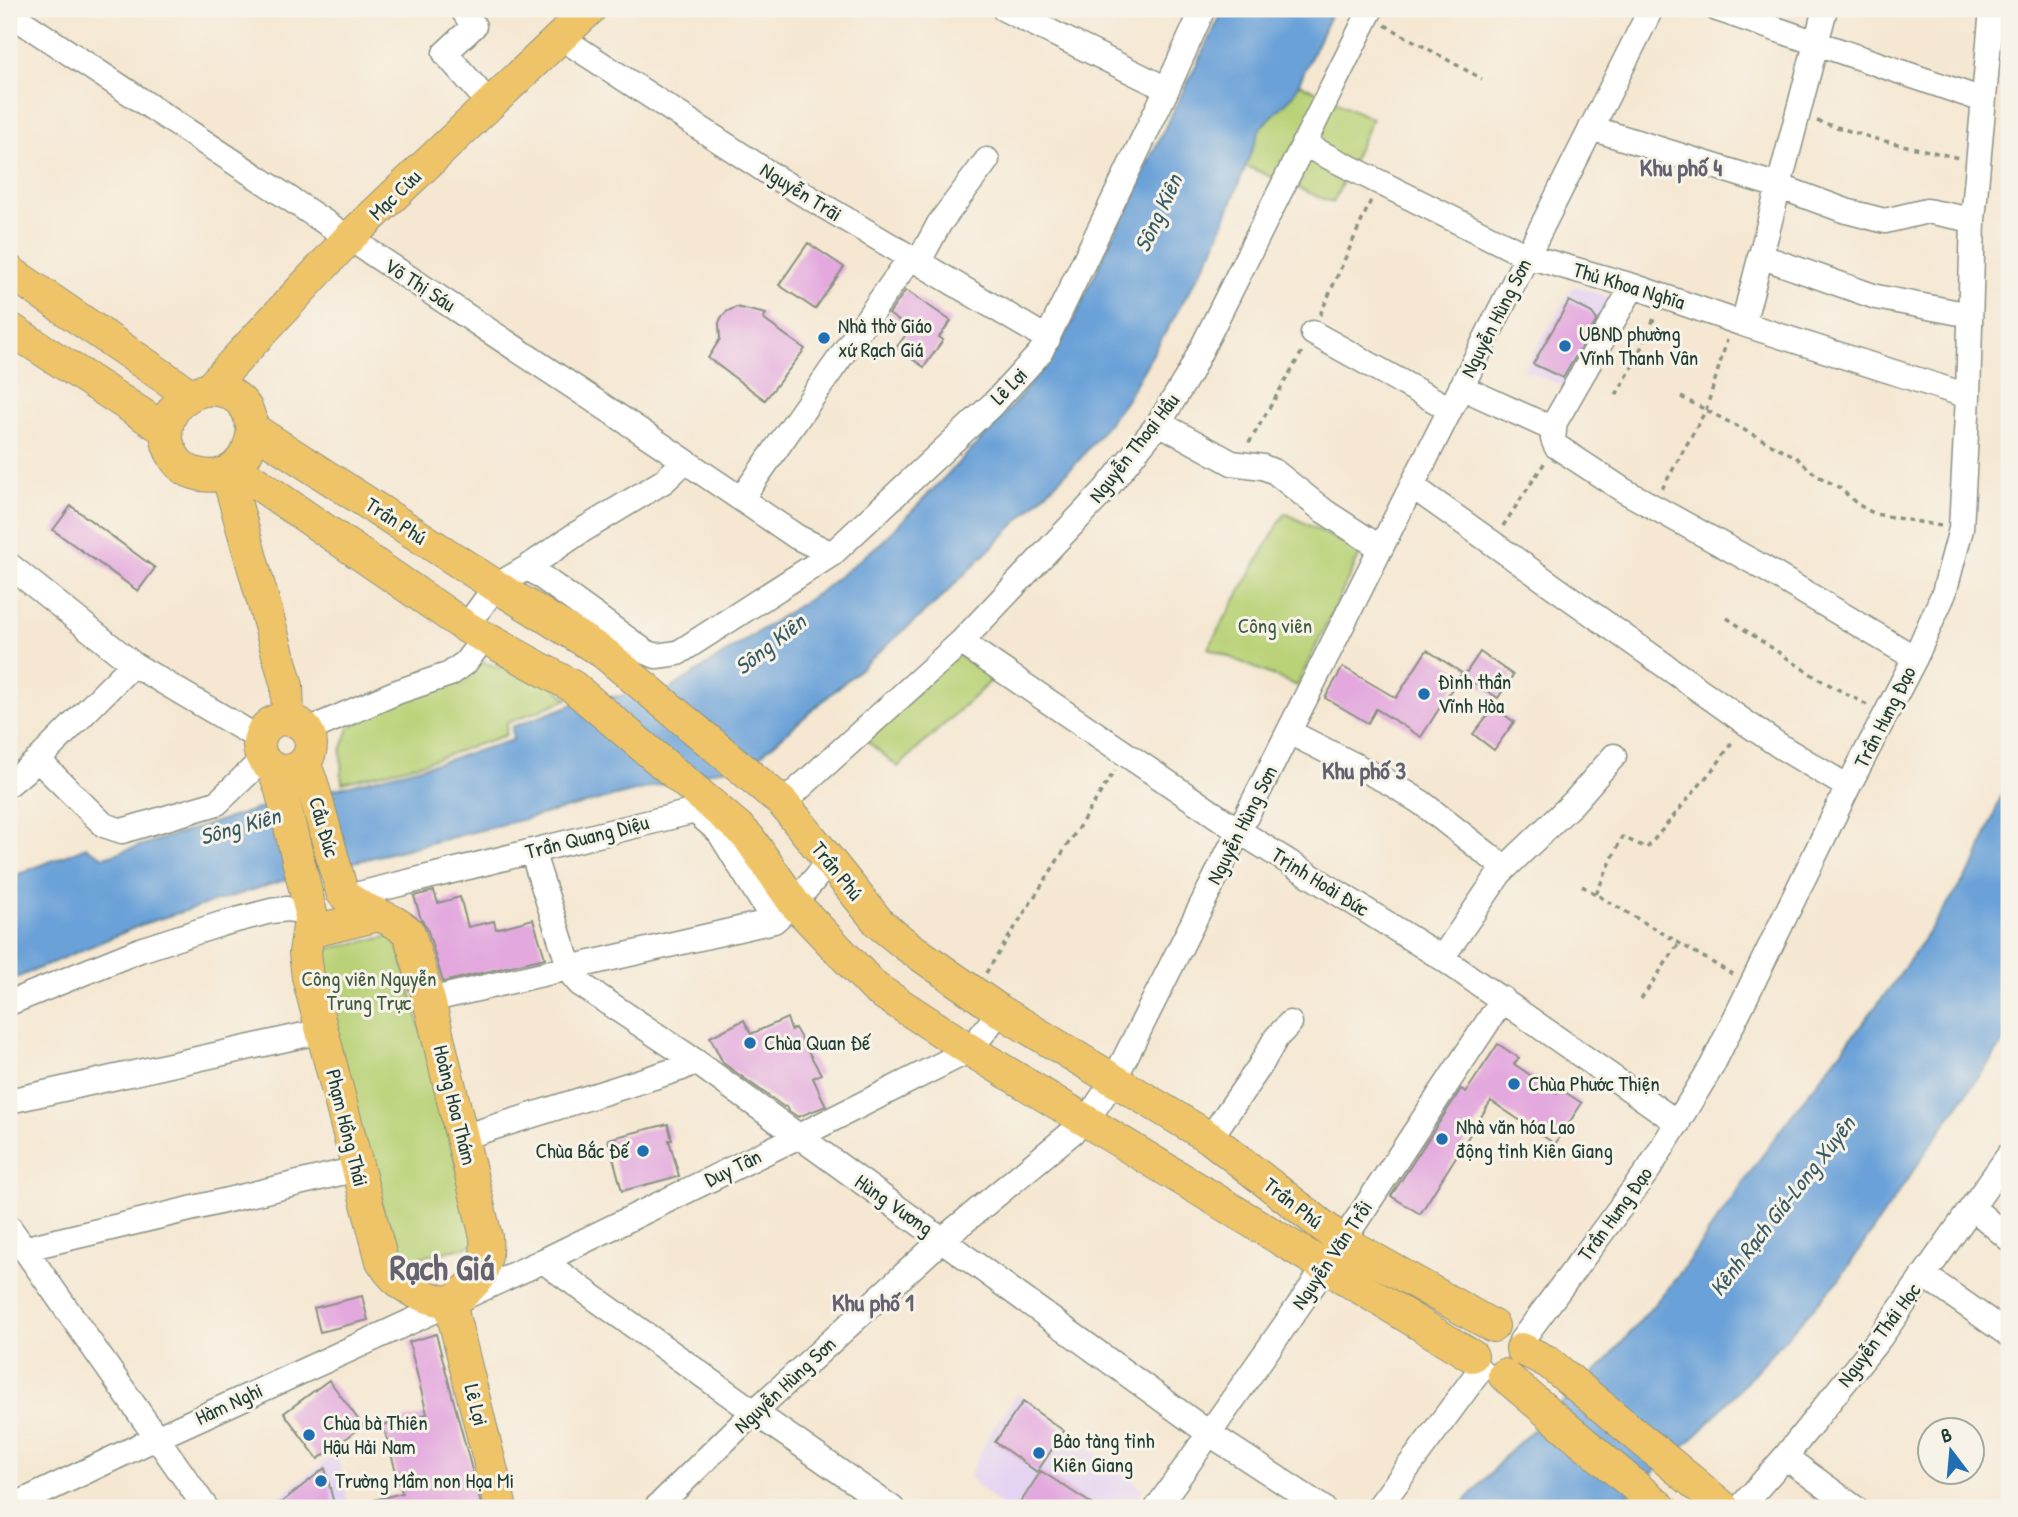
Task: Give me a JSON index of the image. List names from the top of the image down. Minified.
{"streets":{"main road":["Mạc Cửu","Lê Lợi","Trần Phú","Cầu Đúc","Hoàng Hoa Thám","Phạm Hồng Thái"],"street":["Nguyễn Trãi","Võ Thị Sáu","Thủ Khoa Nghĩa","Nguyễn Hùng Sơn","Nguyễn Thoại Hầu","Trần Hưng Đạo","Trần Quang Diệu","Trịnh Hoài Đức","Duy Tân","Hùng Vương","Nguyễn Văn Trỗi","Nguyễn Thái Học","Hàm Nghi"]},"crossings":[["Nguyễn Trãi","Mạc Cửu"],["Nguyễn Trãi","Lê Lợi"],["Mạc Cửu","Võ Thị Sáu"],["Mạc Cửu","Trần Phú"],["Võ Thị Sáu","Lê Lợi"],["Thủ Khoa Nghĩa","Nguyễn Hùng Sơn"],["Thủ Khoa Nghĩa","Nguyễn Thoại Hầu"],["Thủ Khoa Nghĩa","Trần Hưng Đạo"],["Nguyễn Hùng Sơn","Trần Phú"],["Nguyễn Hùng Sơn","Trịnh Hoài Đức"],["Nguyễn Hùng Sơn","Hùng Vương"],["Lê Lợi","Hoàng Hoa Thám"],["Lê Lợi","Phạm Hồng Thái"],["Lê Lợi","Duy Tân"],["Lê Lợi","Hàm Nghi"],["Nguyễn Thoại Hầu","Trần Phú"],["Nguyễn Thoại Hầu","Trịnh Hoài Đức"],["Trần Phú","Trần Hưng Đạo"],["Trần Phú","Trần Quang Diệu"],["Trần Phú","Duy Tân"],["Trần Phú","Nguyễn Văn Trỗi"],["Trần Hưng Đạo","Trịnh Hoài Đức"],["Cầu Đúc","Trần Quang Diệu"],["Cầu Đúc","Hoàng Hoa Thám"],["Cầu Đúc","Phạm Hồng Thái"],["Trần Quang Diệu","Hoàng Hoa Thám"],["Trần Quang Diệu","Hùng Vương"],["Trịnh Hoài Đức","Nguyễn Văn Trỗi"],["Hoàng Hoa Thám","Phạm Hồng Thái"],["Hoàng Hoa Thám","Duy Tân"],["Hoàng Hoa Thám","Hàm Nghi"],["Phạm Hồng Thái","Duy Tân"],["Phạm Hồng Thái","Hàm Nghi"],["Duy Tân","Hùng Vương"],["Duy Tân","Hàm Nghi"],["Hùng Vương","Nguyễn Văn Trỗi"]],"districts":["Khu phố 4","Khu phố 3","Rạch Giá","Khu phố 1"],"water":["Sông Kiên","Kênh Rạch Giá-Long Xuyên"],"parks":["Công viên","Công viên Nguyễn Trung Trực"],"places":["Nhà thờ Giáo xứ Rạch Giá","UBND phường Vĩnh Thanh Vân","Đình thần Vĩnh Hòa","Chùa Quan Đế","Chùa Phước Thiện","Nhà văn hóa Lao động tỉnh Kiên Giang","Chùa Bắc Đế","Chùa bà Thiên Hậu Hải Nam","Bảo tàng tỉnh Kiên Giang","Trường Mầm non Họa Mi"],"north":"top"}
